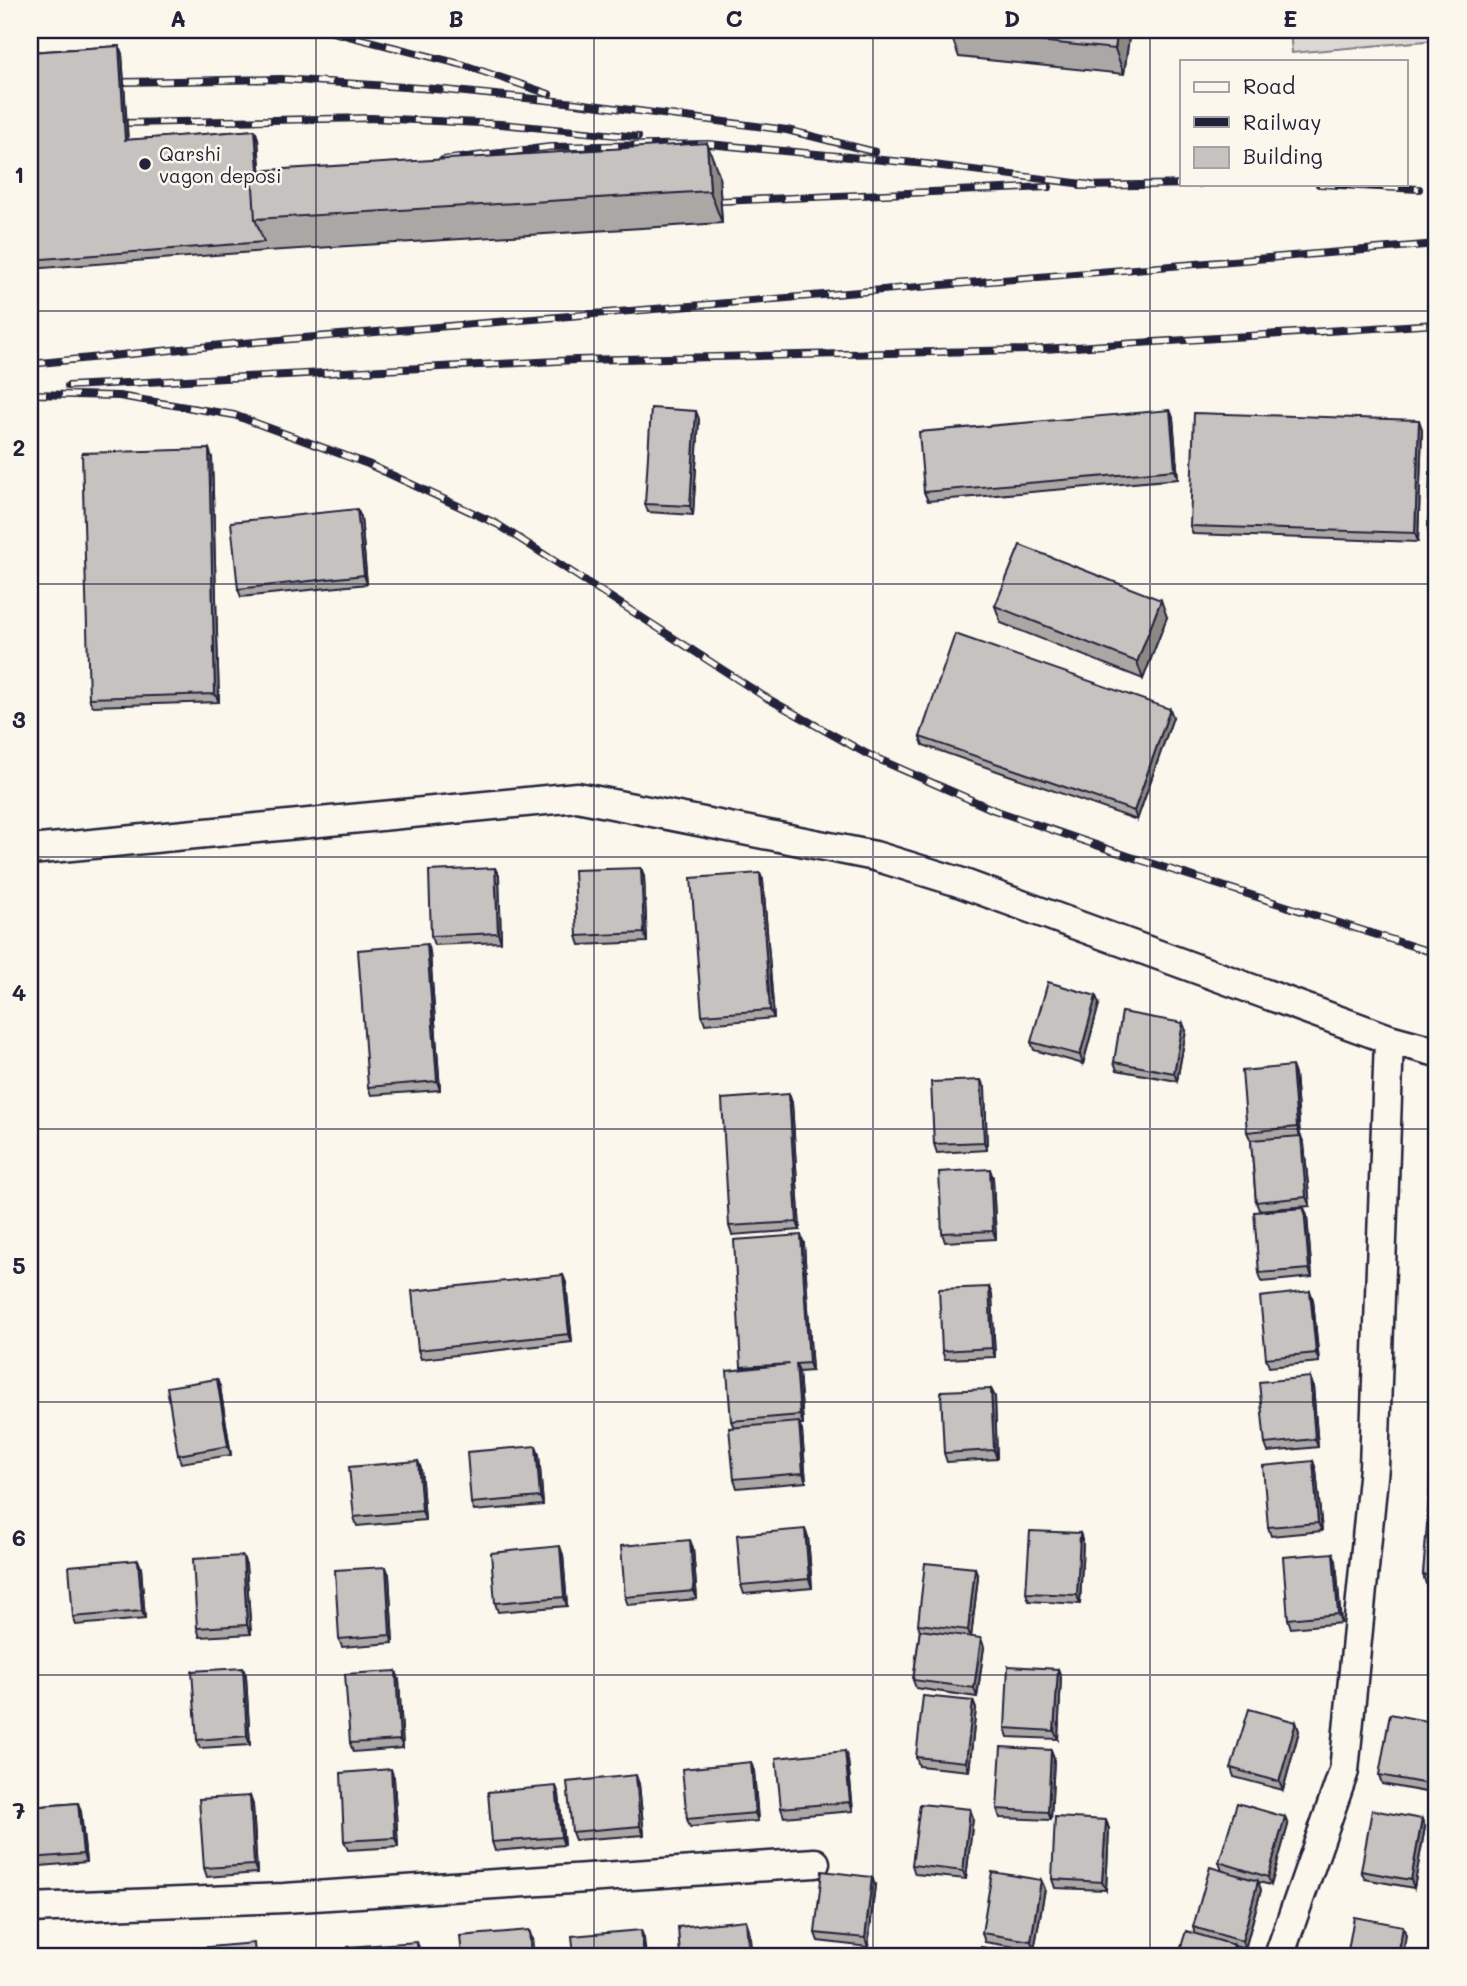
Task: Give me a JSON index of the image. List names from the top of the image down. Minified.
{"places":["Qarshi vagon deposi"],"legend":["Road","Railway","Building"],"grid":{"columns":["A","B","C","D","E"],"rows":["1","2","3","4","5","6","7"]}}
